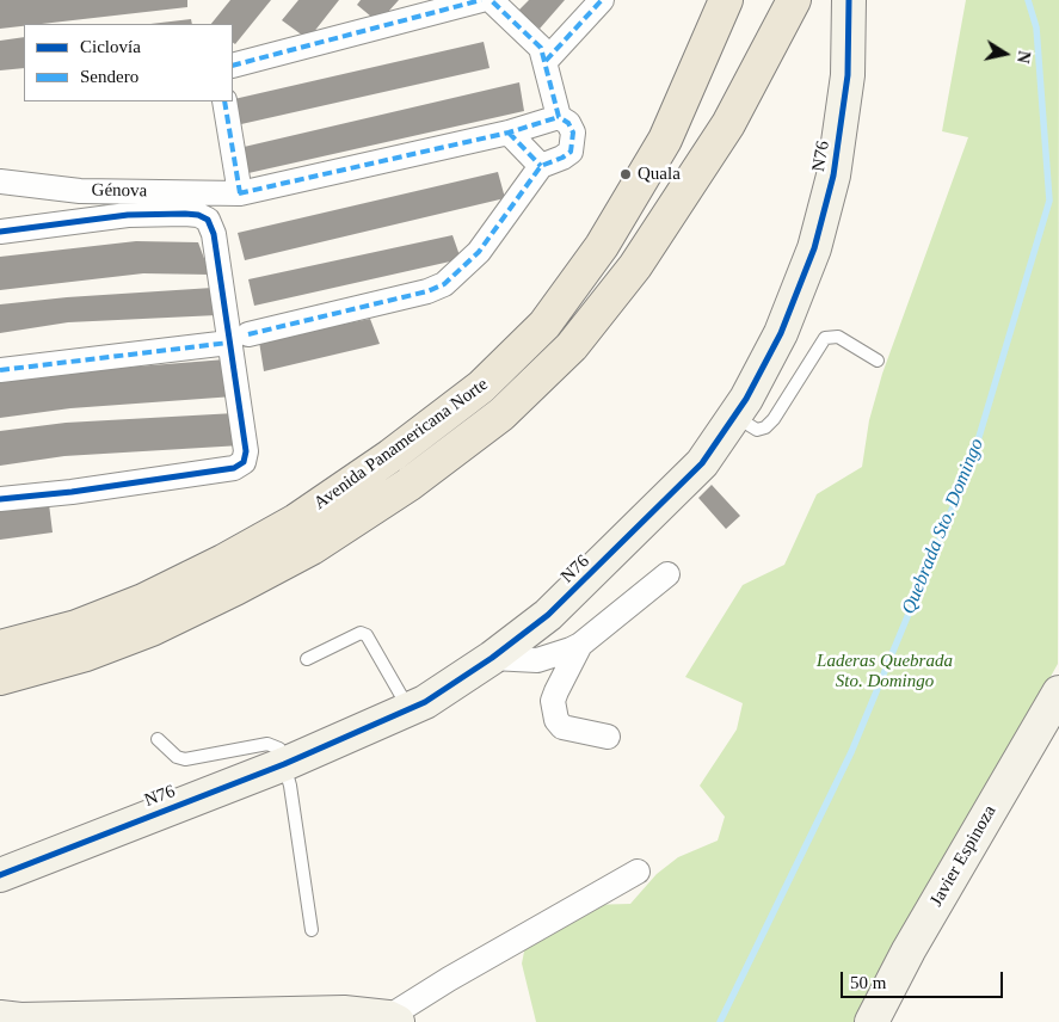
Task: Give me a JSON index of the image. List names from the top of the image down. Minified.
{"streets":{"main road":["Avenida Panamericana Norte"],"street":["N76","Génova","Javier Espinoza"]},"water":["Quebrada Sto. Domingo"],"parks":["Laderas Quebrada Sto. Domingo"],"places":["Quala"],"legend":["Ciclovía","Sendero"],"scale_bar":"50 m","north":"right"}
